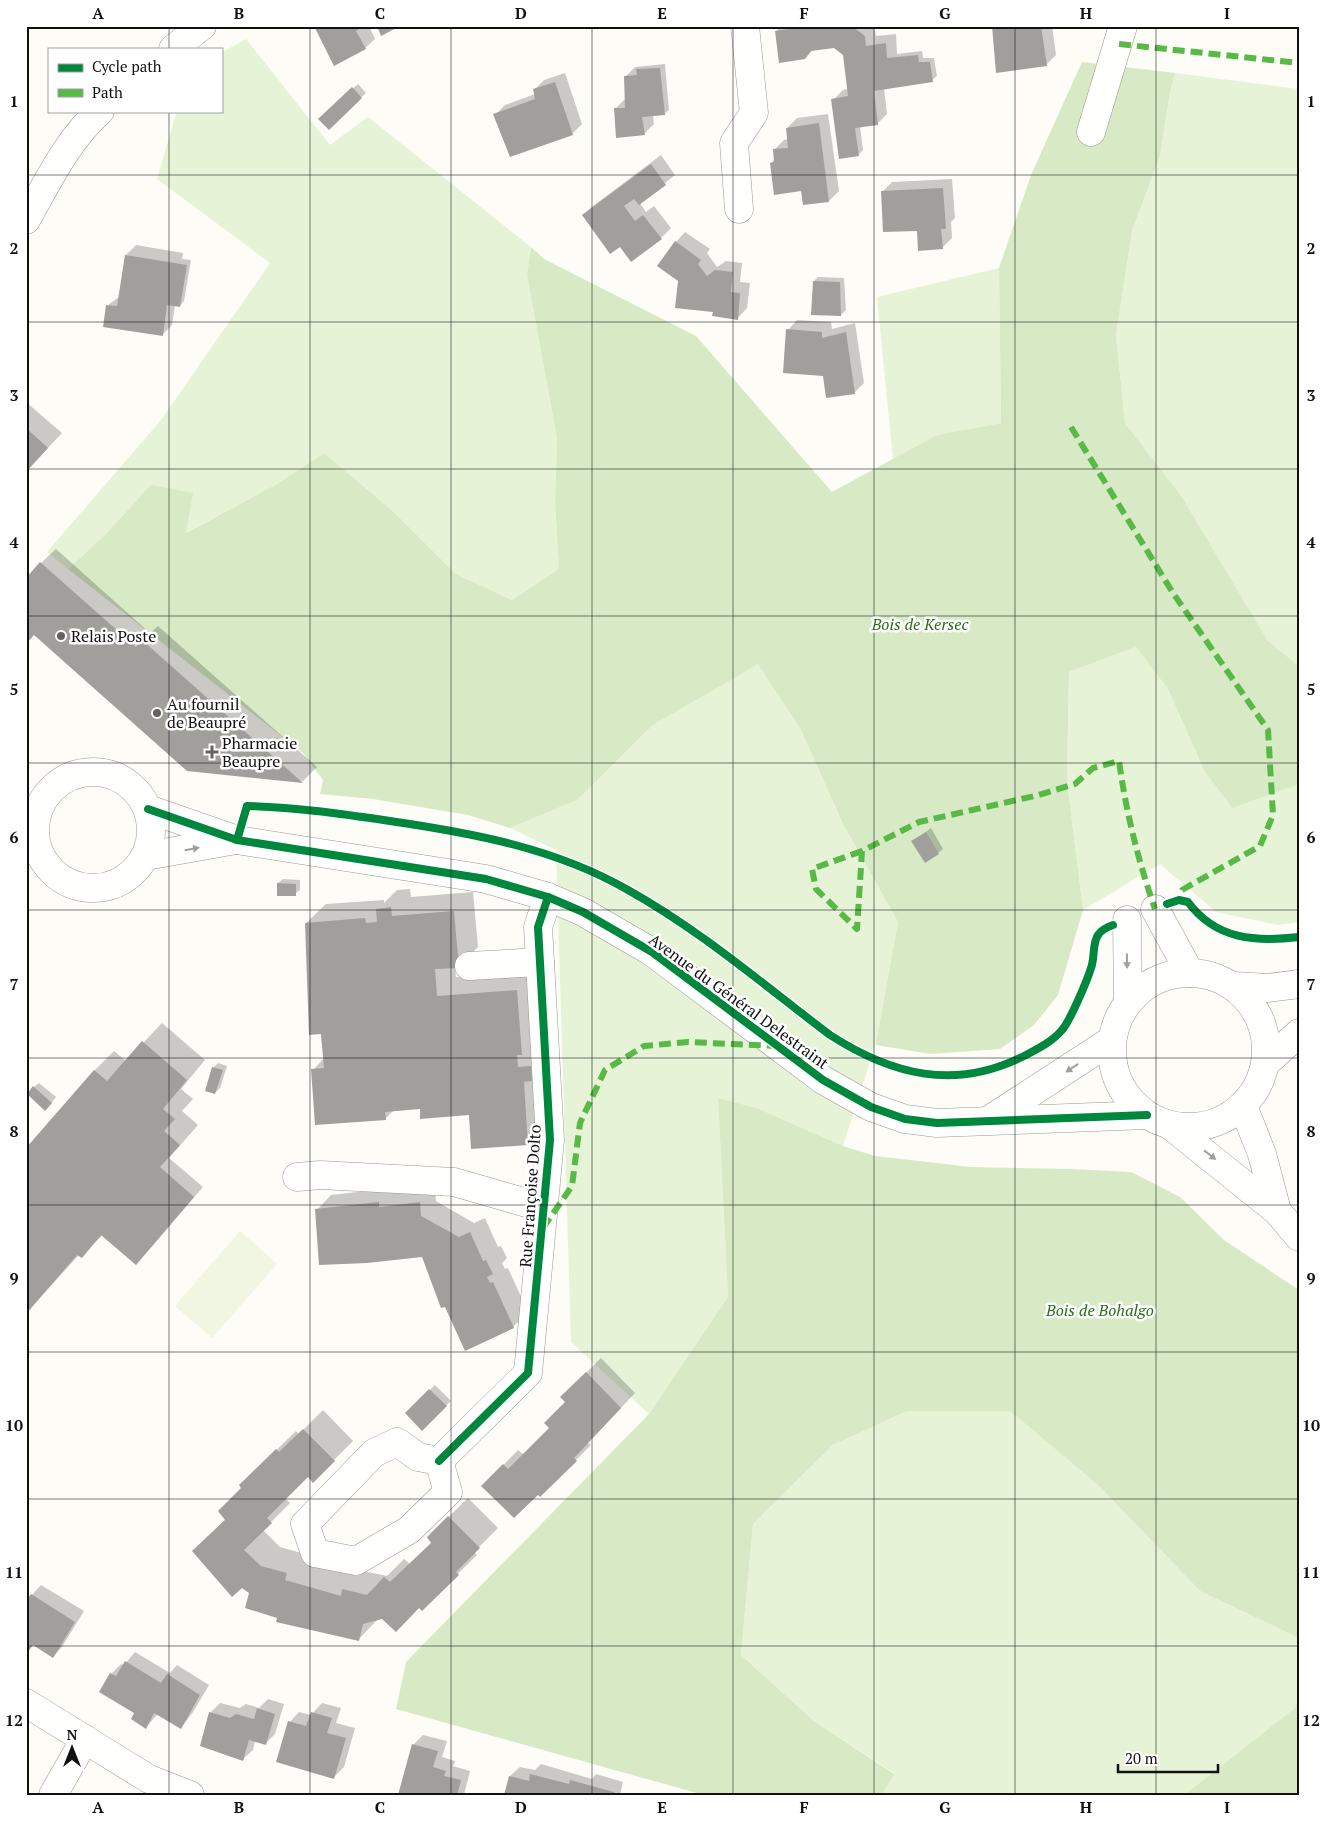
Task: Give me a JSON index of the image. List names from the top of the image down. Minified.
{"streets":{"street":["Avenue du Général Delestraint","Rue Françoise Dolto"]},"crossings":[["Avenue du Général Delestraint","Rue Françoise Dolto"]],"parks":["Bois de Kersec","Bois de Bohalgo"],"places":{"other":["Relais Poste","Au fournil de Beaupré"],"health":["Pharmacie Beaupre"]},"legend":["Cycle path","Path"],"scale_bar":"20 m","north":"top","grid":{"columns":["A","B","C","D","E","F","G","H","I"],"rows":["1","2","3","4","5","6","7","8","9","10","11","12"]}}
